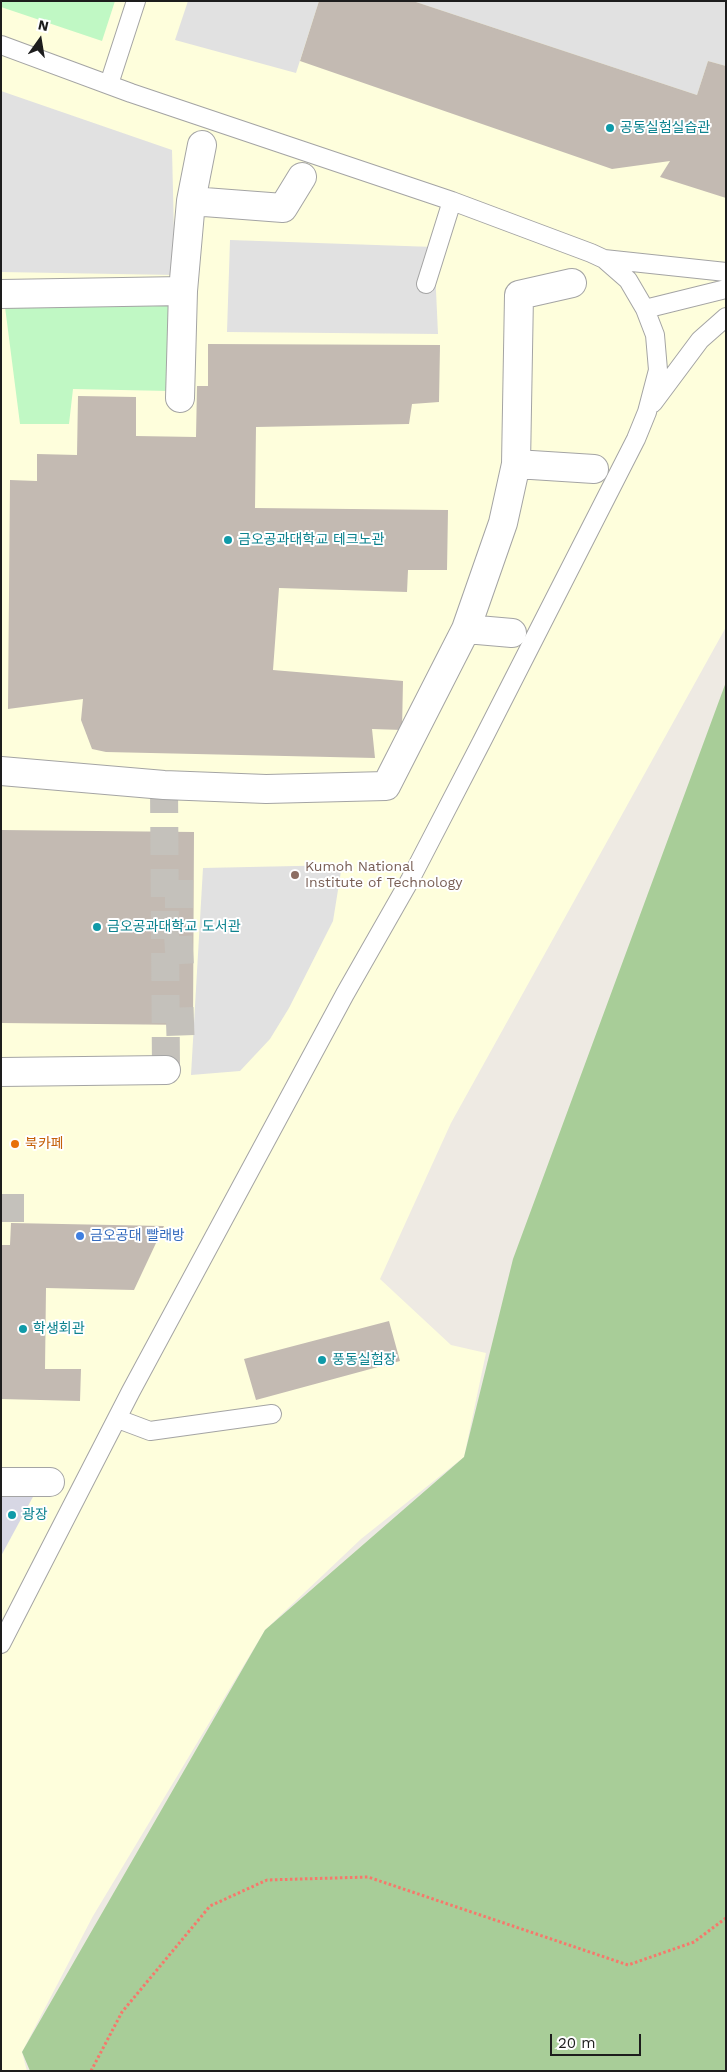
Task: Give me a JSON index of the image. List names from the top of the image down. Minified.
{"places":["공동실험실습관","금오공과대학교 테크노관","Kumoh National Institute of Technology","금오공과대학교 도서관","북카페","금오공대 빨래방","학생회관","풍동실험장","광장"],"scale_bar":"20 m","north":"top"}
